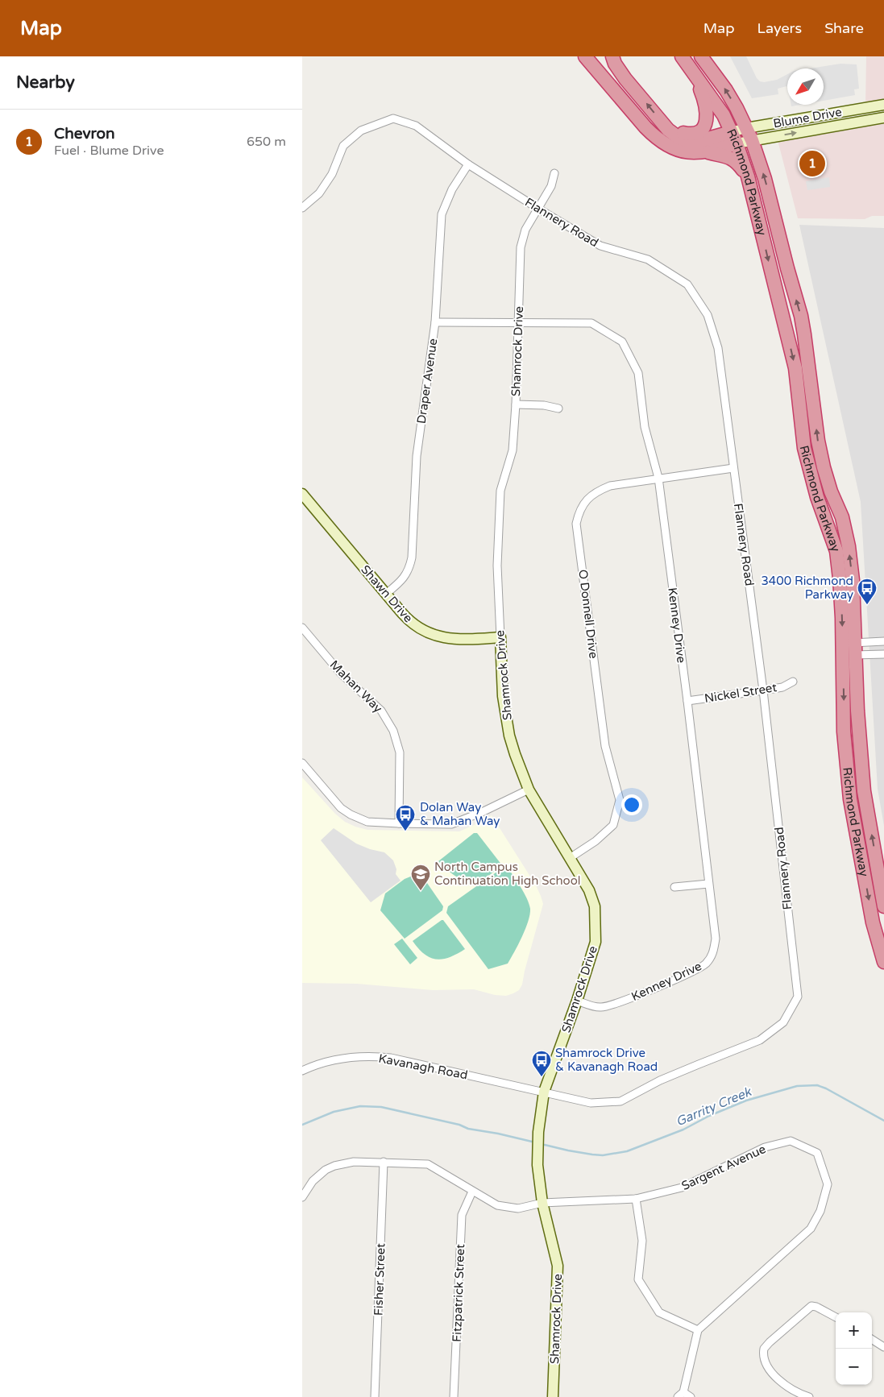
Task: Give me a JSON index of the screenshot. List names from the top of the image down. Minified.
{"streets":{"highway":["Richmond Parkway"],"street":["Blume Drive","Flannery Road","Shamrock Drive","Draper Avenue","Shawn Drive","O Donnell Drive","Kenney Drive","Mahan Way","Nickel Street","Kavanagh Road","Sargent Avenue","Fisher Street","Fitzpatrick Street"]},"crossings":[["Blume Drive","Richmond Parkway"],["Flannery Road","Shamrock Drive"],["Flannery Road","Draper Avenue"],["Flannery Road","O Donnell Drive"],["Flannery Road","Nickel Street"],["Flannery Road","Kavanagh Road"],["Shamrock Drive","Shawn Drive"],["Shamrock Drive","O Donnell Drive"],["Shamrock Drive","Kenney Drive"],["Shamrock Drive","Kavanagh Road"],["Shamrock Drive","Sargent Avenue"],["Draper Avenue","Shawn Drive"],["Draper Avenue","Kenney Drive"],["O Donnell Drive","Kenney Drive"],["Kenney Drive","Nickel Street"],["Sargent Avenue","Fisher Street"],["Sargent Avenue","Fitzpatrick Street"]],"water":["Garrity Creek"],"places":{"bus stop":["3400 Richmond Parkway","Dolan Way & Mahan Way","Shamrock Drive & Kavanagh Road"],"school or university":["North Campus Continuation High School"]},"north":"bottom left","page":{"header":"Map","nav":["Map","Layers","Share"],"heading":"Nearby","list":[{"mark":"1","name":"Chevron","note":"Fuel · Blume Drive","value":"650 m"}],"pins":"1","map_buttons":["+","−"]}}
